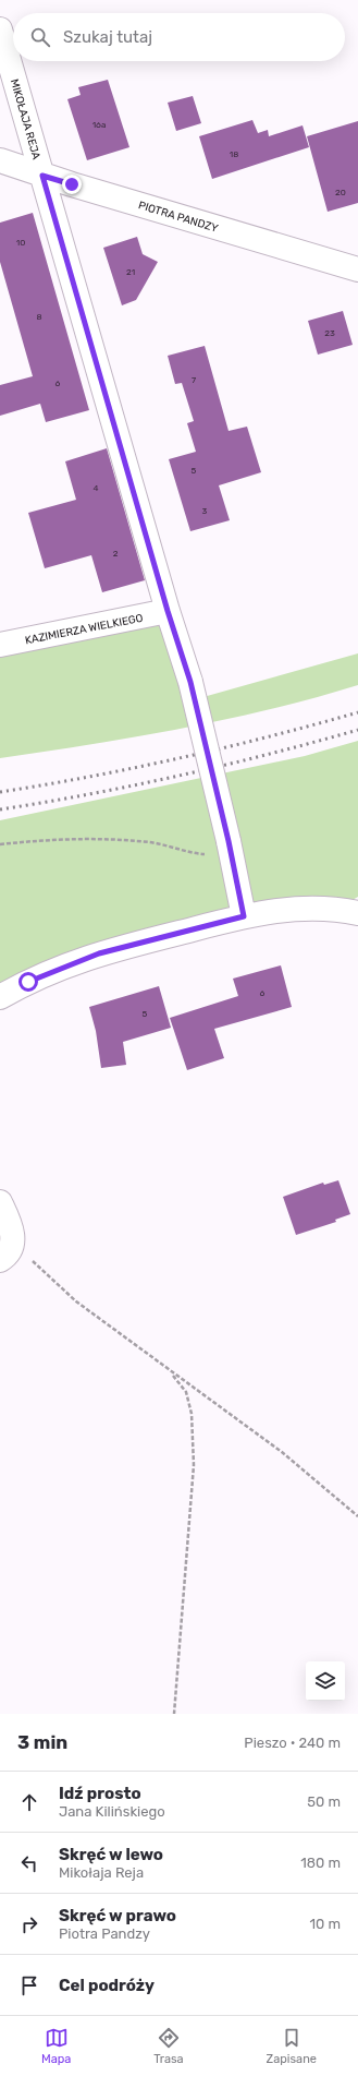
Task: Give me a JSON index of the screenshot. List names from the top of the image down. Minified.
{"streets":{"street":["MIKOŁAJA REJA","PIOTRA PANDZY","KAZIMIERZA WIELKIEGO"]},"crossings":[["MIKOŁAJA REJA","PIOTRA PANDZY"],["MIKOŁAJA REJA","KAZIMIERZA WIELKIEGO"]],"house_numbers":["16a","18","20","10","21","8","23","7","6","5","4","3","2","6","5"],"page":{"search":"Szukaj tutaj","heading":["3 min","Pieszo · 240 m"],"list":[["Idź prosto","Jana Kilińskiego","50 m"],["Skręć w lewo","Mikołaja Reja","180 m"],["Skręć w prawo","Piotra Pandzy","10 m"],"Cel podróży"],"nav":["Mapa","Trasa","Zapisane"]}}
